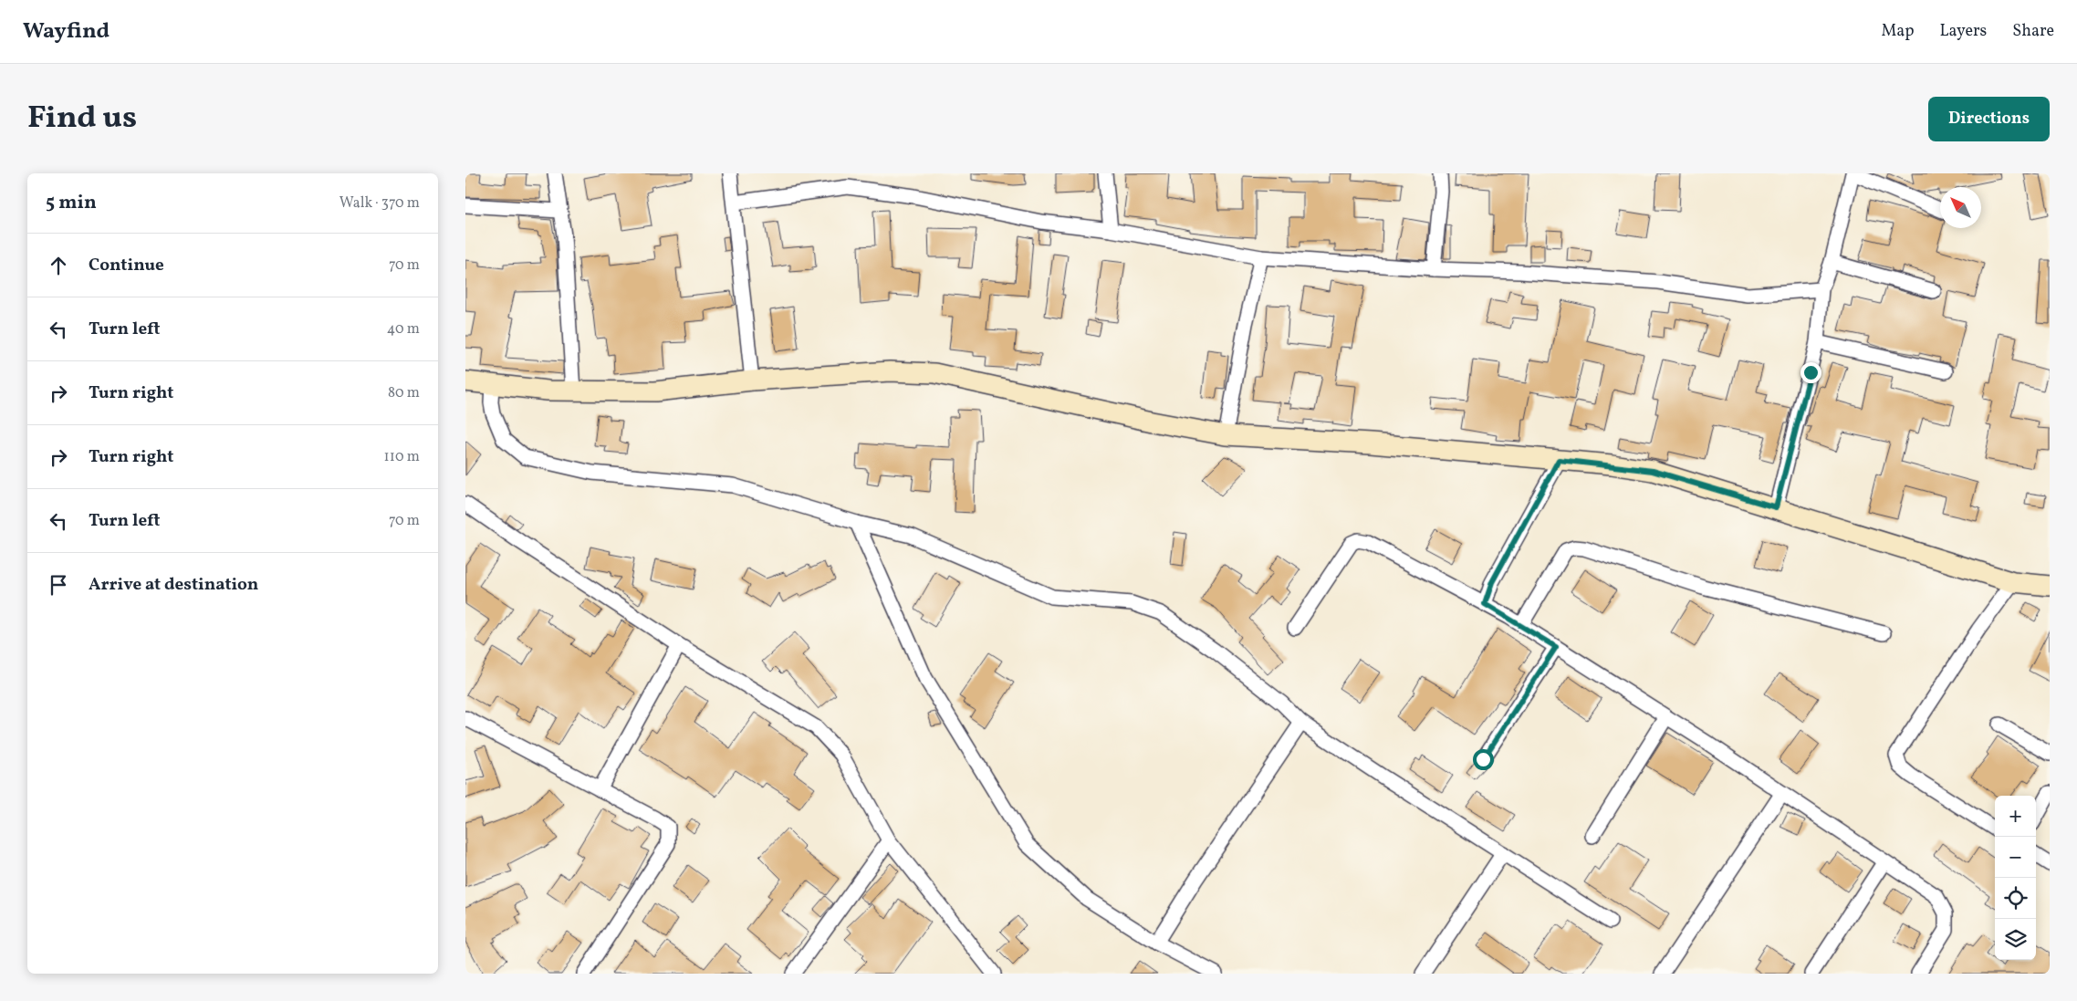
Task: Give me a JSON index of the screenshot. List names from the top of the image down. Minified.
{"north":"top left","page":{"header":"Wayfind","nav":["Map","Layers","Share"],"title":"Find us","buttons":"Directions","heading":["5 min","Walk · 370 m"],"list":[["Continue","70 m"],["Turn left","40 m"],["Turn right","80 m"],["Turn right","110 m"],["Turn left","70 m"],"Arrive at destination"],"map_buttons":["+","−"]}}
